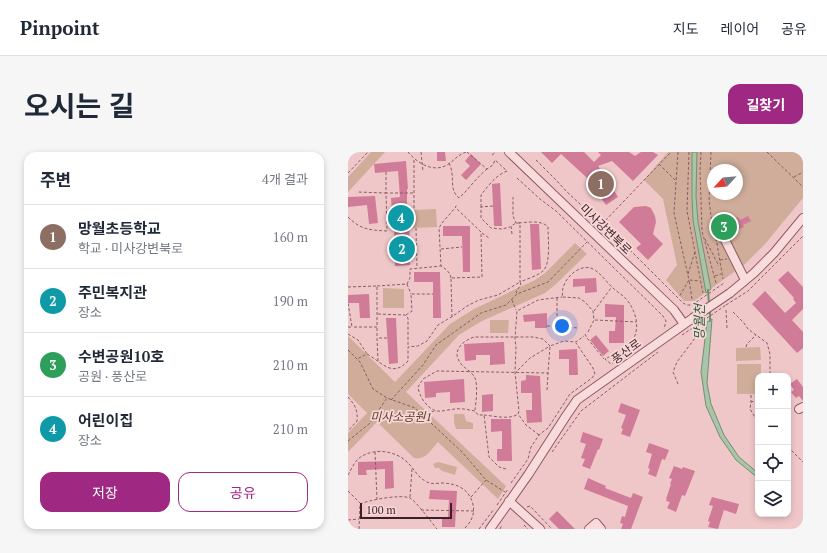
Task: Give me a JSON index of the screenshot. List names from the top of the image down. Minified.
{"streets":{"street":["미사강변북로","풍산로"]},"crossings":[["미사강변북로","풍산로"]],"water":["망월천"],"parks":["미사소공원1"],"scale_bar":"100 m","north":"bottom left","page":{"header":"Pinpoint","nav":["지도","레이어","공유"],"title":"오시는 길","buttons":["길찾기",["저장","공유"]],"heading":["주변","4개 결과"],"pins":["1","4","3","2"],"list":[{"mark":"1","name":"망월초등학교","note":"학교 · 미사강변북로","value":"160 m"},{"mark":"2","name":"주민복지관","note":"장소","value":"190 m"},{"mark":"3","name":"수변공원10호","note":"공원 · 풍산로","value":"210 m"},{"mark":"4","name":"어린이집","note":"장소","value":"210 m"}],"map_buttons":["+","−"],"scale":"100 m"}}
